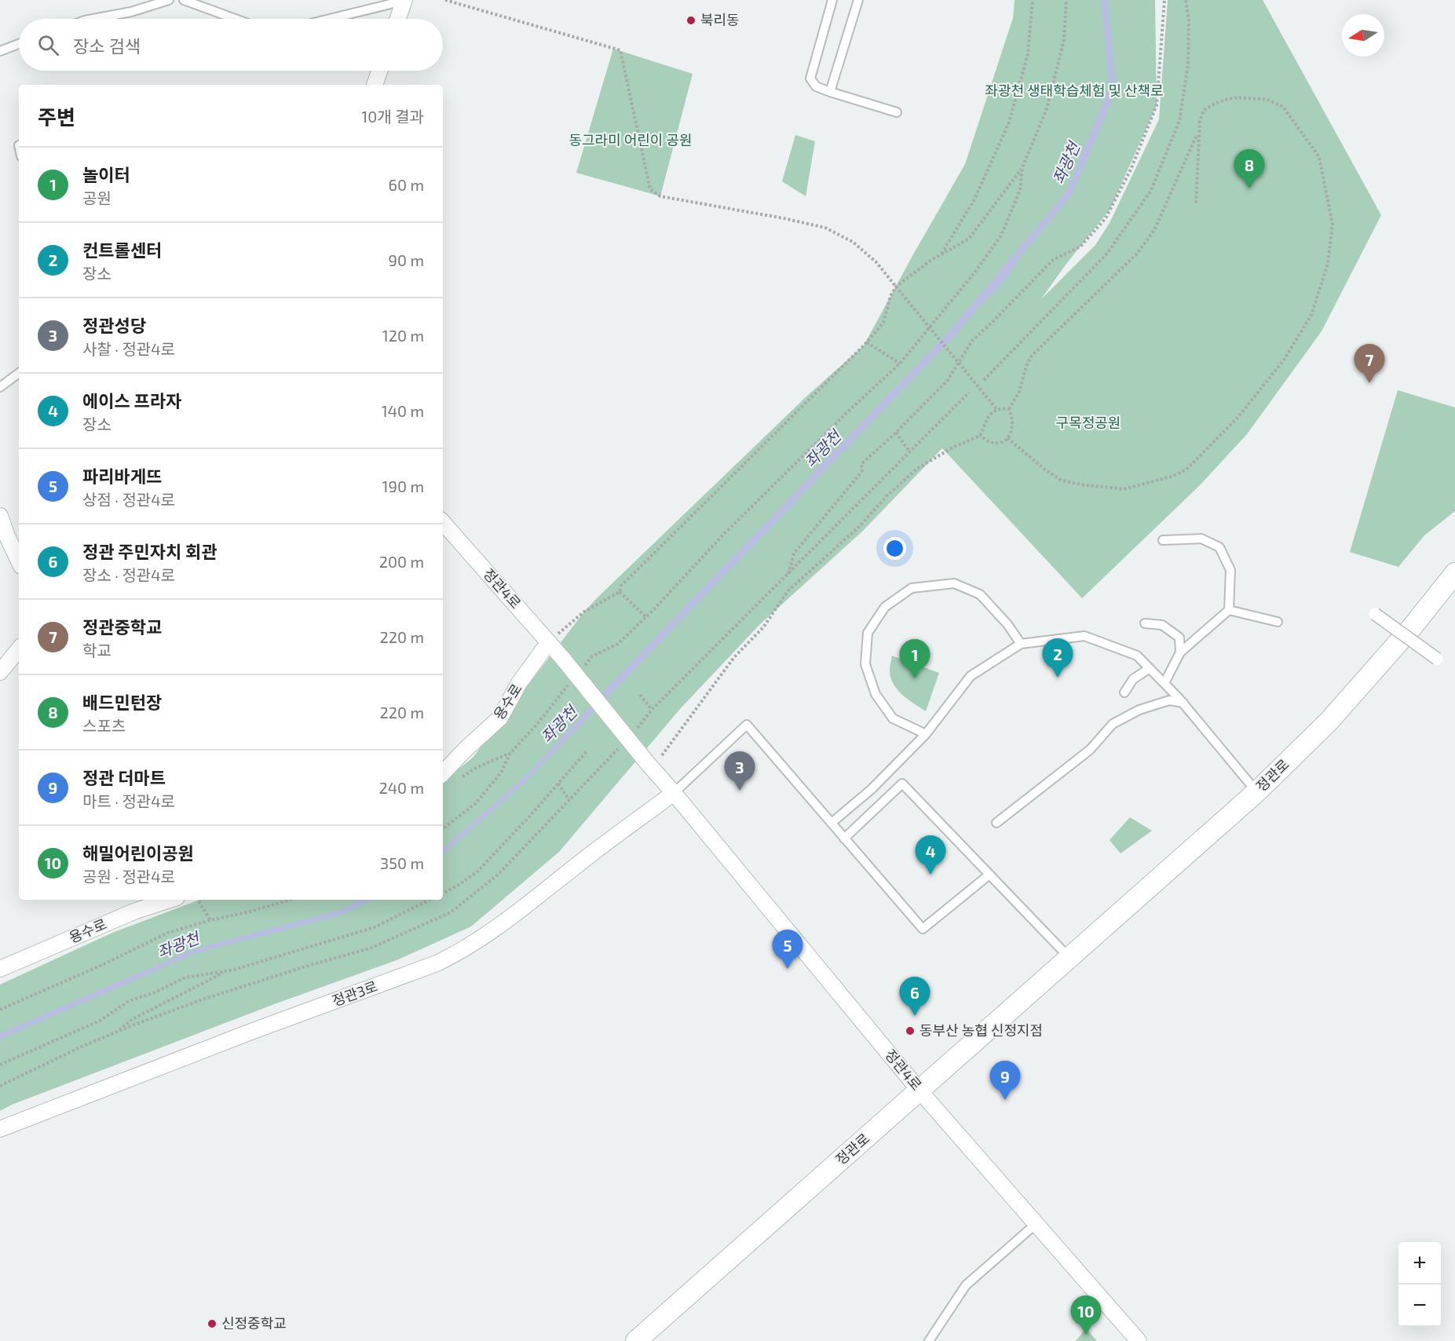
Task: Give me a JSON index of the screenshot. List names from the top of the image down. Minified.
{"streets":{"street":["정관4로","용수로","정관로","정관3로"]},"crossings":[["정관4로","용수로"],["정관4로","정관로"],["정관4로","정관3로"]],"water":["좌광천"],"parks":["좌광천 생태학습체험 및 산책로","동그라미 어린이 공원","구목정공원"],"places":["북리동","동부산 농협 신정지점","신정중학교"],"north":"left","page":{"search":"장소 검색","heading":["주변","10개 결과"],"list":[{"mark":"1","name":"놀이터","note":"공원","value":"60 m"},{"mark":"2","name":"컨트롤센터","note":"장소","value":"90 m"},{"mark":"3","name":"정관성당","note":"사찰 · 정관4로","value":"120 m"},{"mark":"4","name":"에이스 프라자","note":"장소","value":"140 m"},{"mark":"5","name":"파리바게뜨","note":"상점 · 정관4로","value":"190 m"},{"mark":"6","name":"정관 주민자치 회관","note":"장소 · 정관4로","value":"200 m"},{"mark":"7","name":"정관중학교","note":"학교","value":"220 m"},{"mark":"8","name":"배드민턴장","note":"스포츠","value":"220 m"},{"mark":"9","name":"정관 더마트","note":"마트 · 정관4로","value":"240 m"},{"mark":"10","name":"해밀어린이공원","note":"공원 · 정관4로","value":"350 m"}],"pins":["8","7","2","1","3","4","5","6","9","10"],"map_buttons":["+","−"]}}
